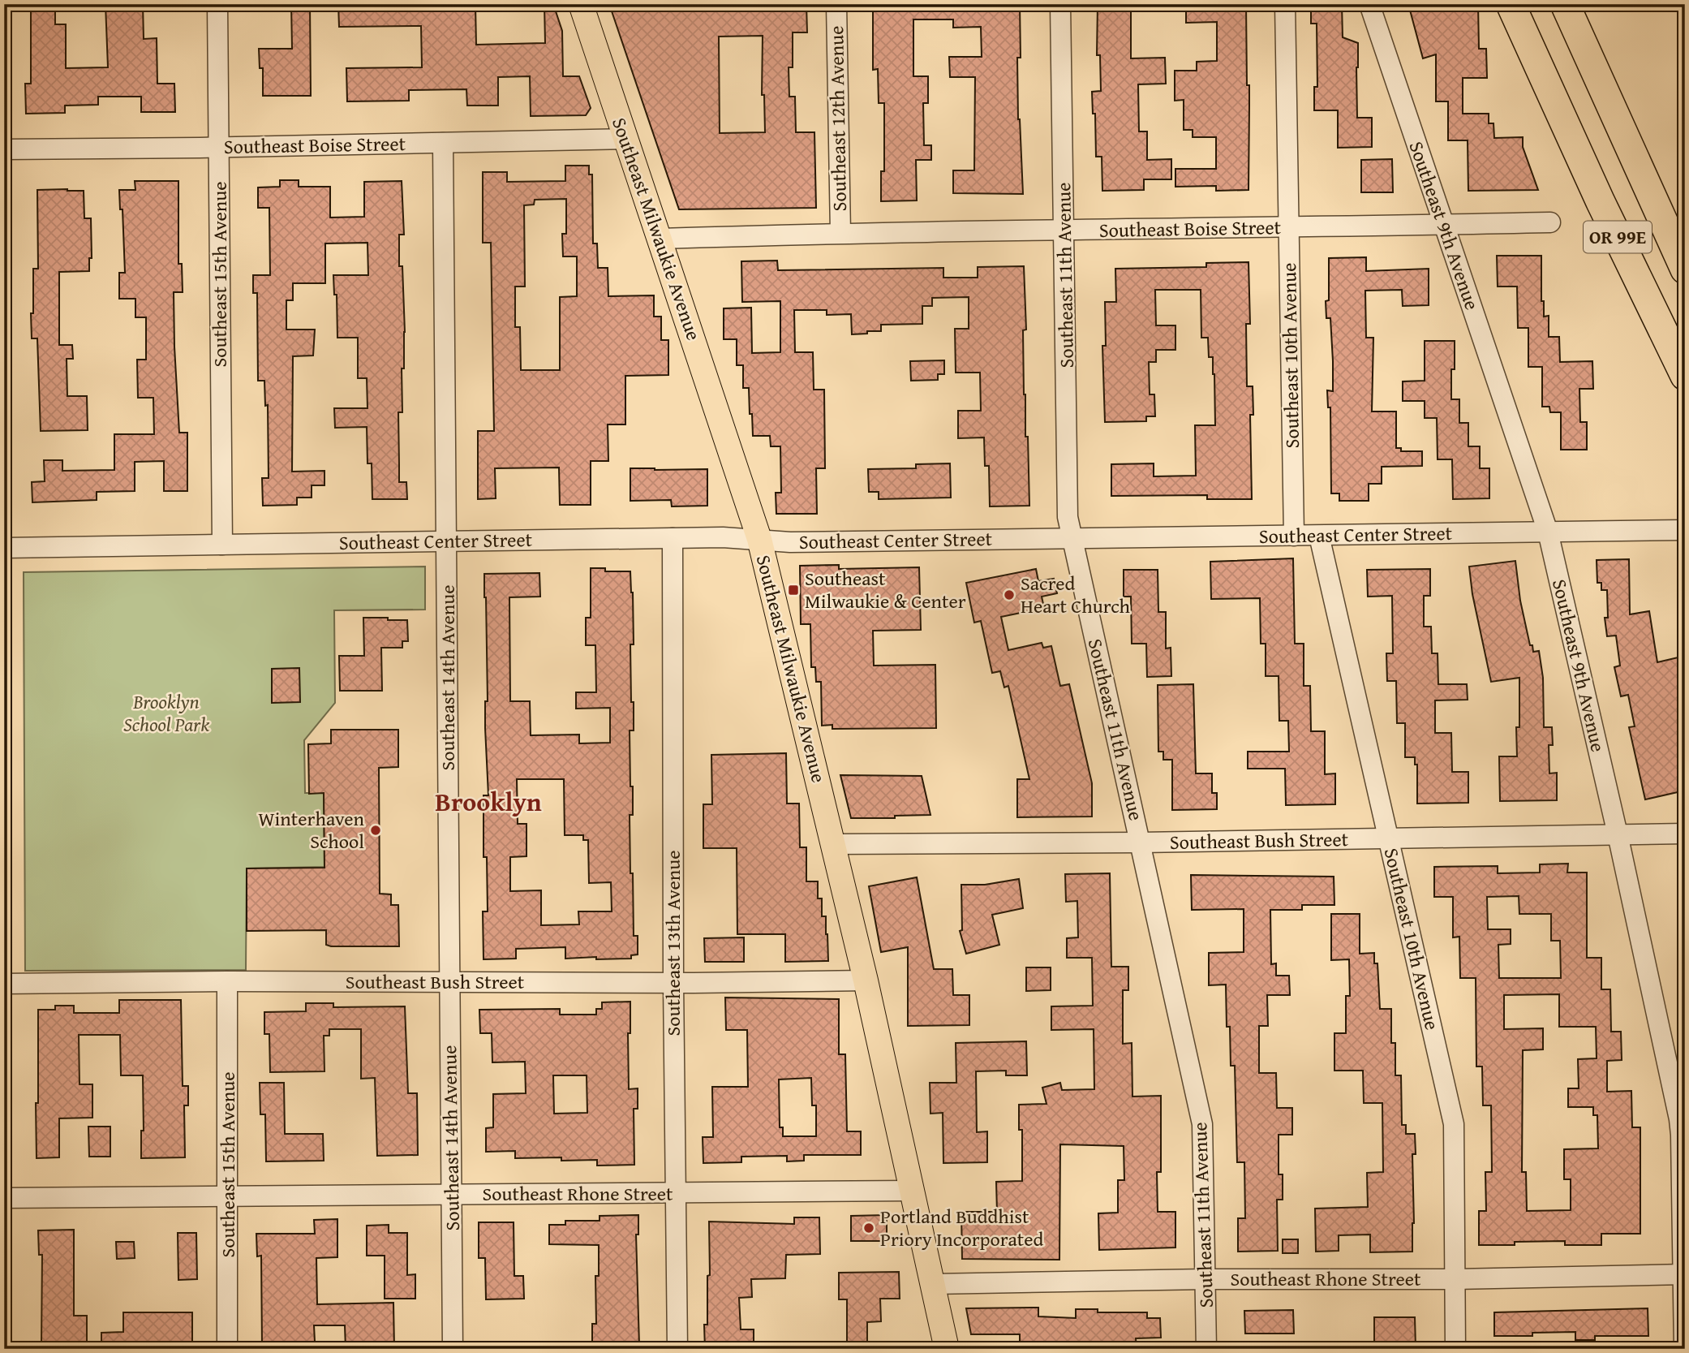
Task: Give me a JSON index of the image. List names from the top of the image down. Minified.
{"streets":{"highway":["OR 99E"],"main road":["Southeast Milwaukie Avenue"],"street":["Southeast 12th Avenue","Southeast Boise Street","Southeast 9th Avenue","Southeast 15th Avenue","Southeast 11th Avenue","Southeast 10th Avenue","Southeast Center Street","Southeast 14th Avenue","Southeast Bush Street","Southeast 13th Avenue","Southeast Rhone Street"]},"crossings":[["Southeast 12th Avenue","Southeast Boise Street"],["Southeast Boise Street","Southeast 9th Avenue"],["Southeast Boise Street","Southeast Milwaukie Avenue"],["Southeast Boise Street","Southeast 15th Avenue"],["Southeast Boise Street","Southeast 11th Avenue"],["Southeast Boise Street","Southeast 10th Avenue"],["Southeast Boise Street","Southeast 14th Avenue"],["Southeast 9th Avenue","Southeast Center Street"],["Southeast 9th Avenue","Southeast Bush Street"],["Southeast 9th Avenue","Southeast Rhone Street"],["Southeast Milwaukie Avenue","Southeast Center Street"],["Southeast Milwaukie Avenue","Southeast Bush Street"],["Southeast Milwaukie Avenue","Southeast Rhone Street"],["Southeast 15th Avenue","Southeast Center Street"],["Southeast 15th Avenue","Southeast Bush Street"],["Southeast 15th Avenue","Southeast Rhone Street"],["Southeast 11th Avenue","Southeast Center Street"],["Southeast 11th Avenue","Southeast Bush Street"],["Southeast 11th Avenue","Southeast Rhone Street"],["Southeast 10th Avenue","Southeast Center Street"],["Southeast 10th Avenue","Southeast Bush Street"],["Southeast 10th Avenue","Southeast Rhone Street"],["Southeast Center Street","Southeast 14th Avenue"],["Southeast Center Street","Southeast 13th Avenue"],["Southeast 14th Avenue","Southeast Bush Street"],["Southeast 14th Avenue","Southeast Rhone Street"],["Southeast Bush Street","Southeast 13th Avenue"],["Southeast 13th Avenue","Southeast Rhone Street"]],"districts":["Brooklyn"],"parks":["Brooklyn School Park"],"places":{"transit":["Southeast Milwaukie & Center"],"other":["Sacred Heart Church","Winterhaven School","Portland Buddhist Priory Incorporated"]}}
